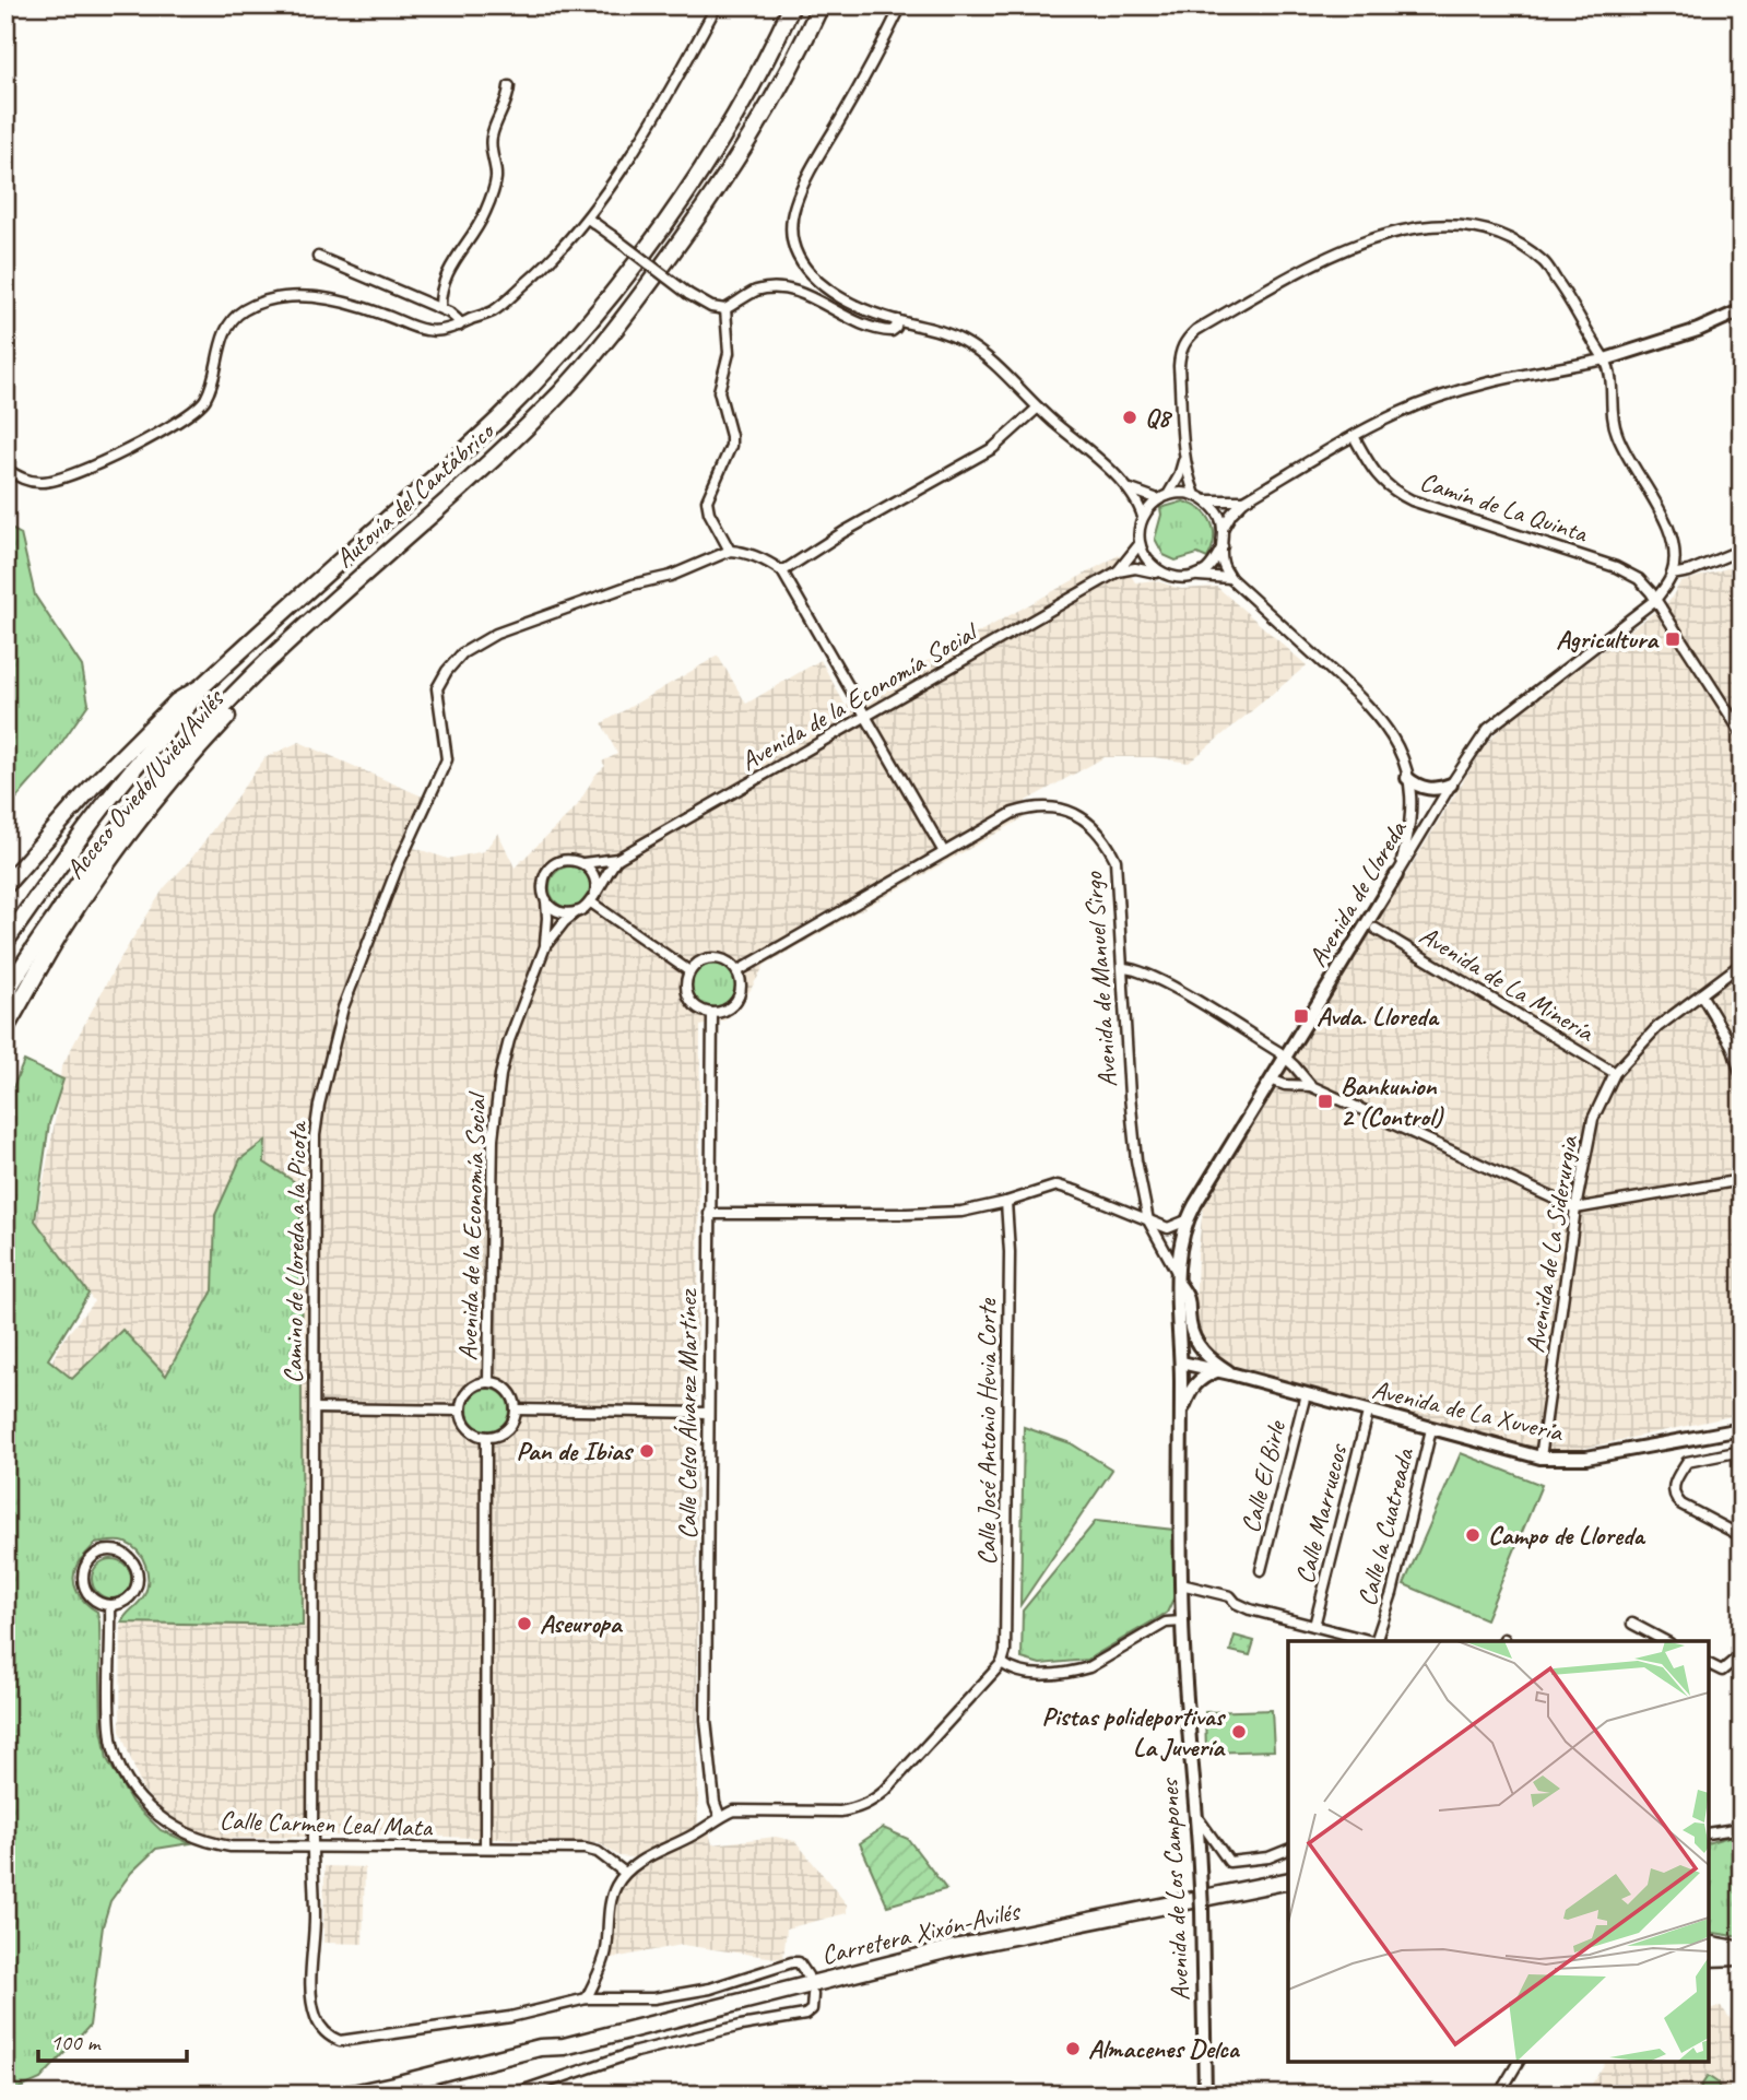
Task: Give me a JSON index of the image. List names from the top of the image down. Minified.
{"streets":{"highway":["Autovía del Cantábrico","Acceso Oviedo/Uviéu/Avilés","Carretera Xixón-Avilés"],"street":["Camín de La Quinta","Avenida de la Economía Social","Avenida de Lloreda","Avenida de Manuel Sirgo","Avenida de La Minería","Avenida de La Siderurgia","Camino de Lloreda a la Picota","Avenida de La Xuvería","Calle Celso Álvarez Martínez","Calle José Antonio Hevia Corte","Calle El Birle","Calle Marruecos","Calle la Cuatreada","Calle Carmen Leal Mata","Avenida de Los Campones"]},"crossings":[["Autovía del Cantábrico","Acceso Oviedo/Uviéu/Avilés"],["Camín de La Quinta","Avenida de Lloreda"],["Avenida de Lloreda","Avenida de Manuel Sirgo"],["Avenida de Lloreda","Avenida de La Xuvería"],["Avenida de Manuel Sirgo","Avenida de La Xuvería"],["Avenida de Manuel Sirgo","Calle Celso Álvarez Martínez"],["Avenida de Manuel Sirgo","Avenida de Los Campones"],["Avenida de La Minería","Avenida de La Siderurgia"],["Avenida de La Siderurgia","Avenida de La Xuvería"],["Camino de Lloreda a la Picota","Calle Carmen Leal Mata"],["Avenida de La Xuvería","Calle El Birle"],["Avenida de La Xuvería","Calle Marruecos"],["Avenida de La Xuvería","Calle la Cuatreada"],["Avenida de La Xuvería","Avenida de Los Campones"],["Calle Marruecos","Calle la Cuatreada"]],"places":{"other":["Q8","Pan de Ibias","Campo de Lloreda","Aseuropa","Pistas polideportivas La Juvería","Almacenes Delca"],"transit":["Agricultura","Avda. Lloreda","Bankunion 2 (Control)"]},"scale_bar":"100 m"}
